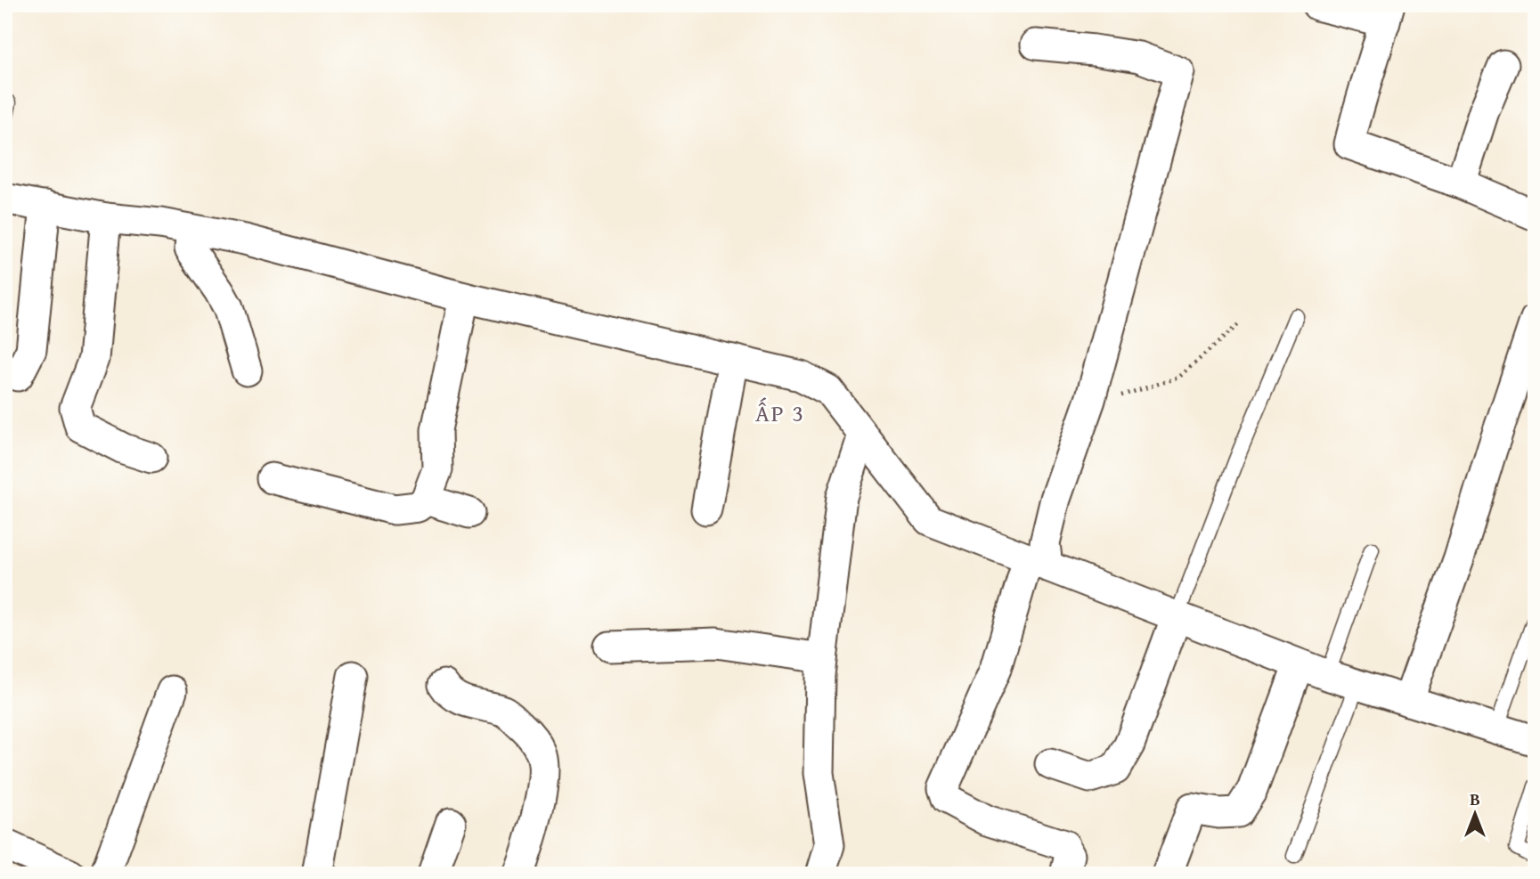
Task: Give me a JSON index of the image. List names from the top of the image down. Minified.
{"districts":["ẤP 3"],"north":"top"}
